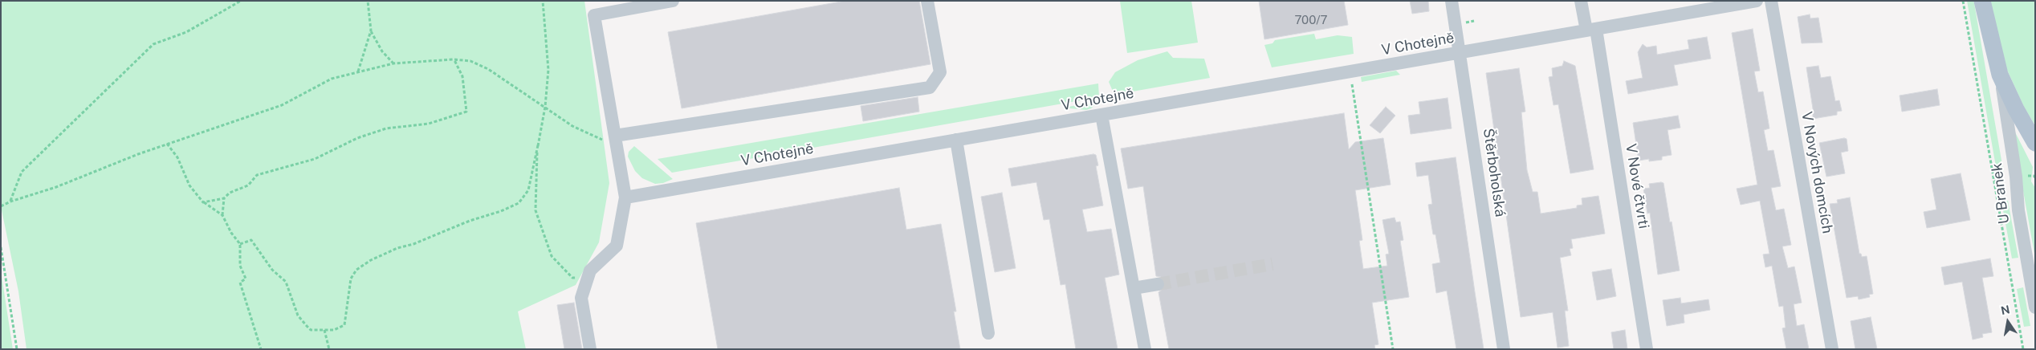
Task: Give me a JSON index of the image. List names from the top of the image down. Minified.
{"streets":{"street":["V Chotejně","Štěrboholská","V Nových domcích","V Nové čtvrti","U Branek"]},"crossings":[["V Chotejně","Štěrboholská"],["V Chotejně","V Nové čtvrti"]],"house_numbers":["700/7"],"north":"top"}
